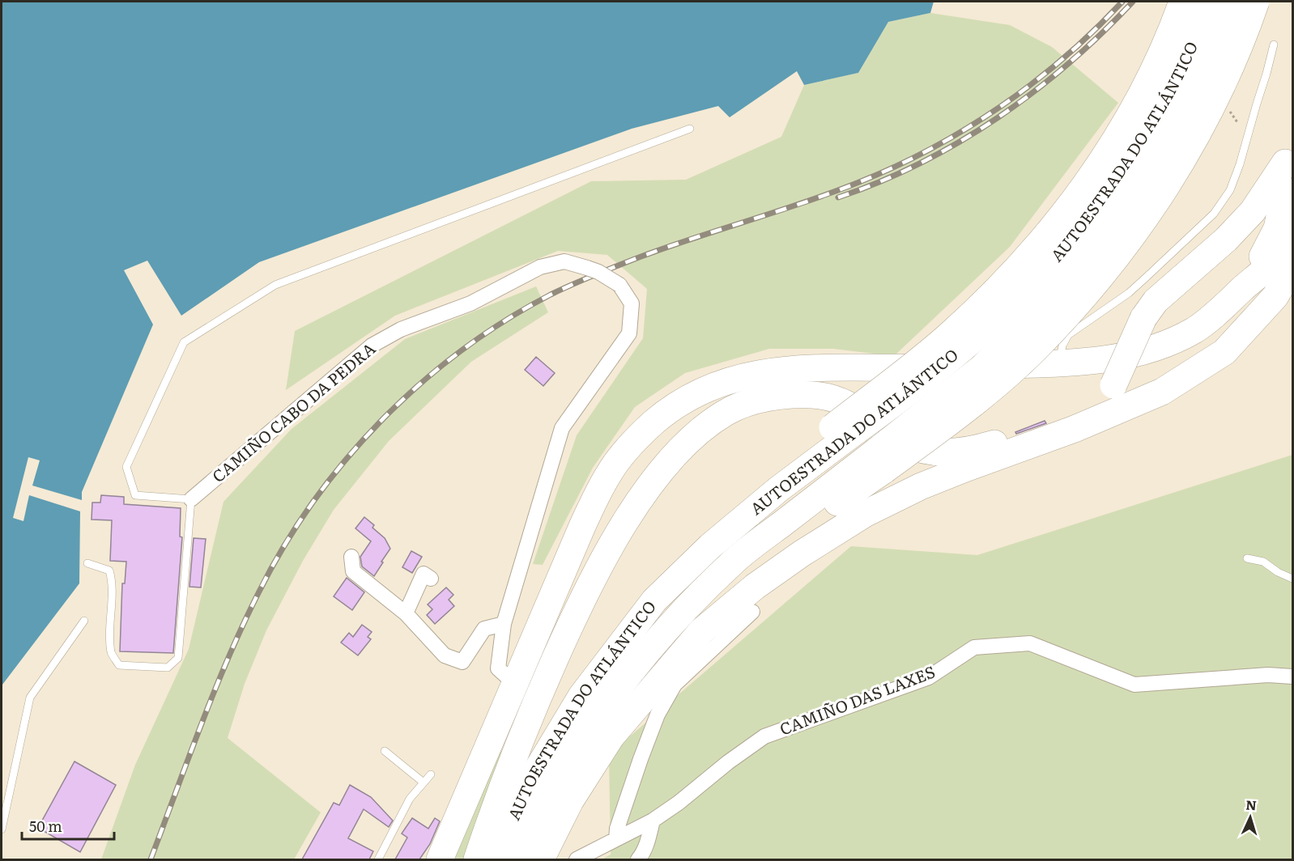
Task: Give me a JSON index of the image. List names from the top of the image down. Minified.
{"streets":{"highway":["AUTOESTRADA DO ATLÁNTICO"],"street":["CAMIÑO CABO DA PEDRA","CAMIÑO DAS LAXES"]},"scale_bar":"50 m","north":"top"}
